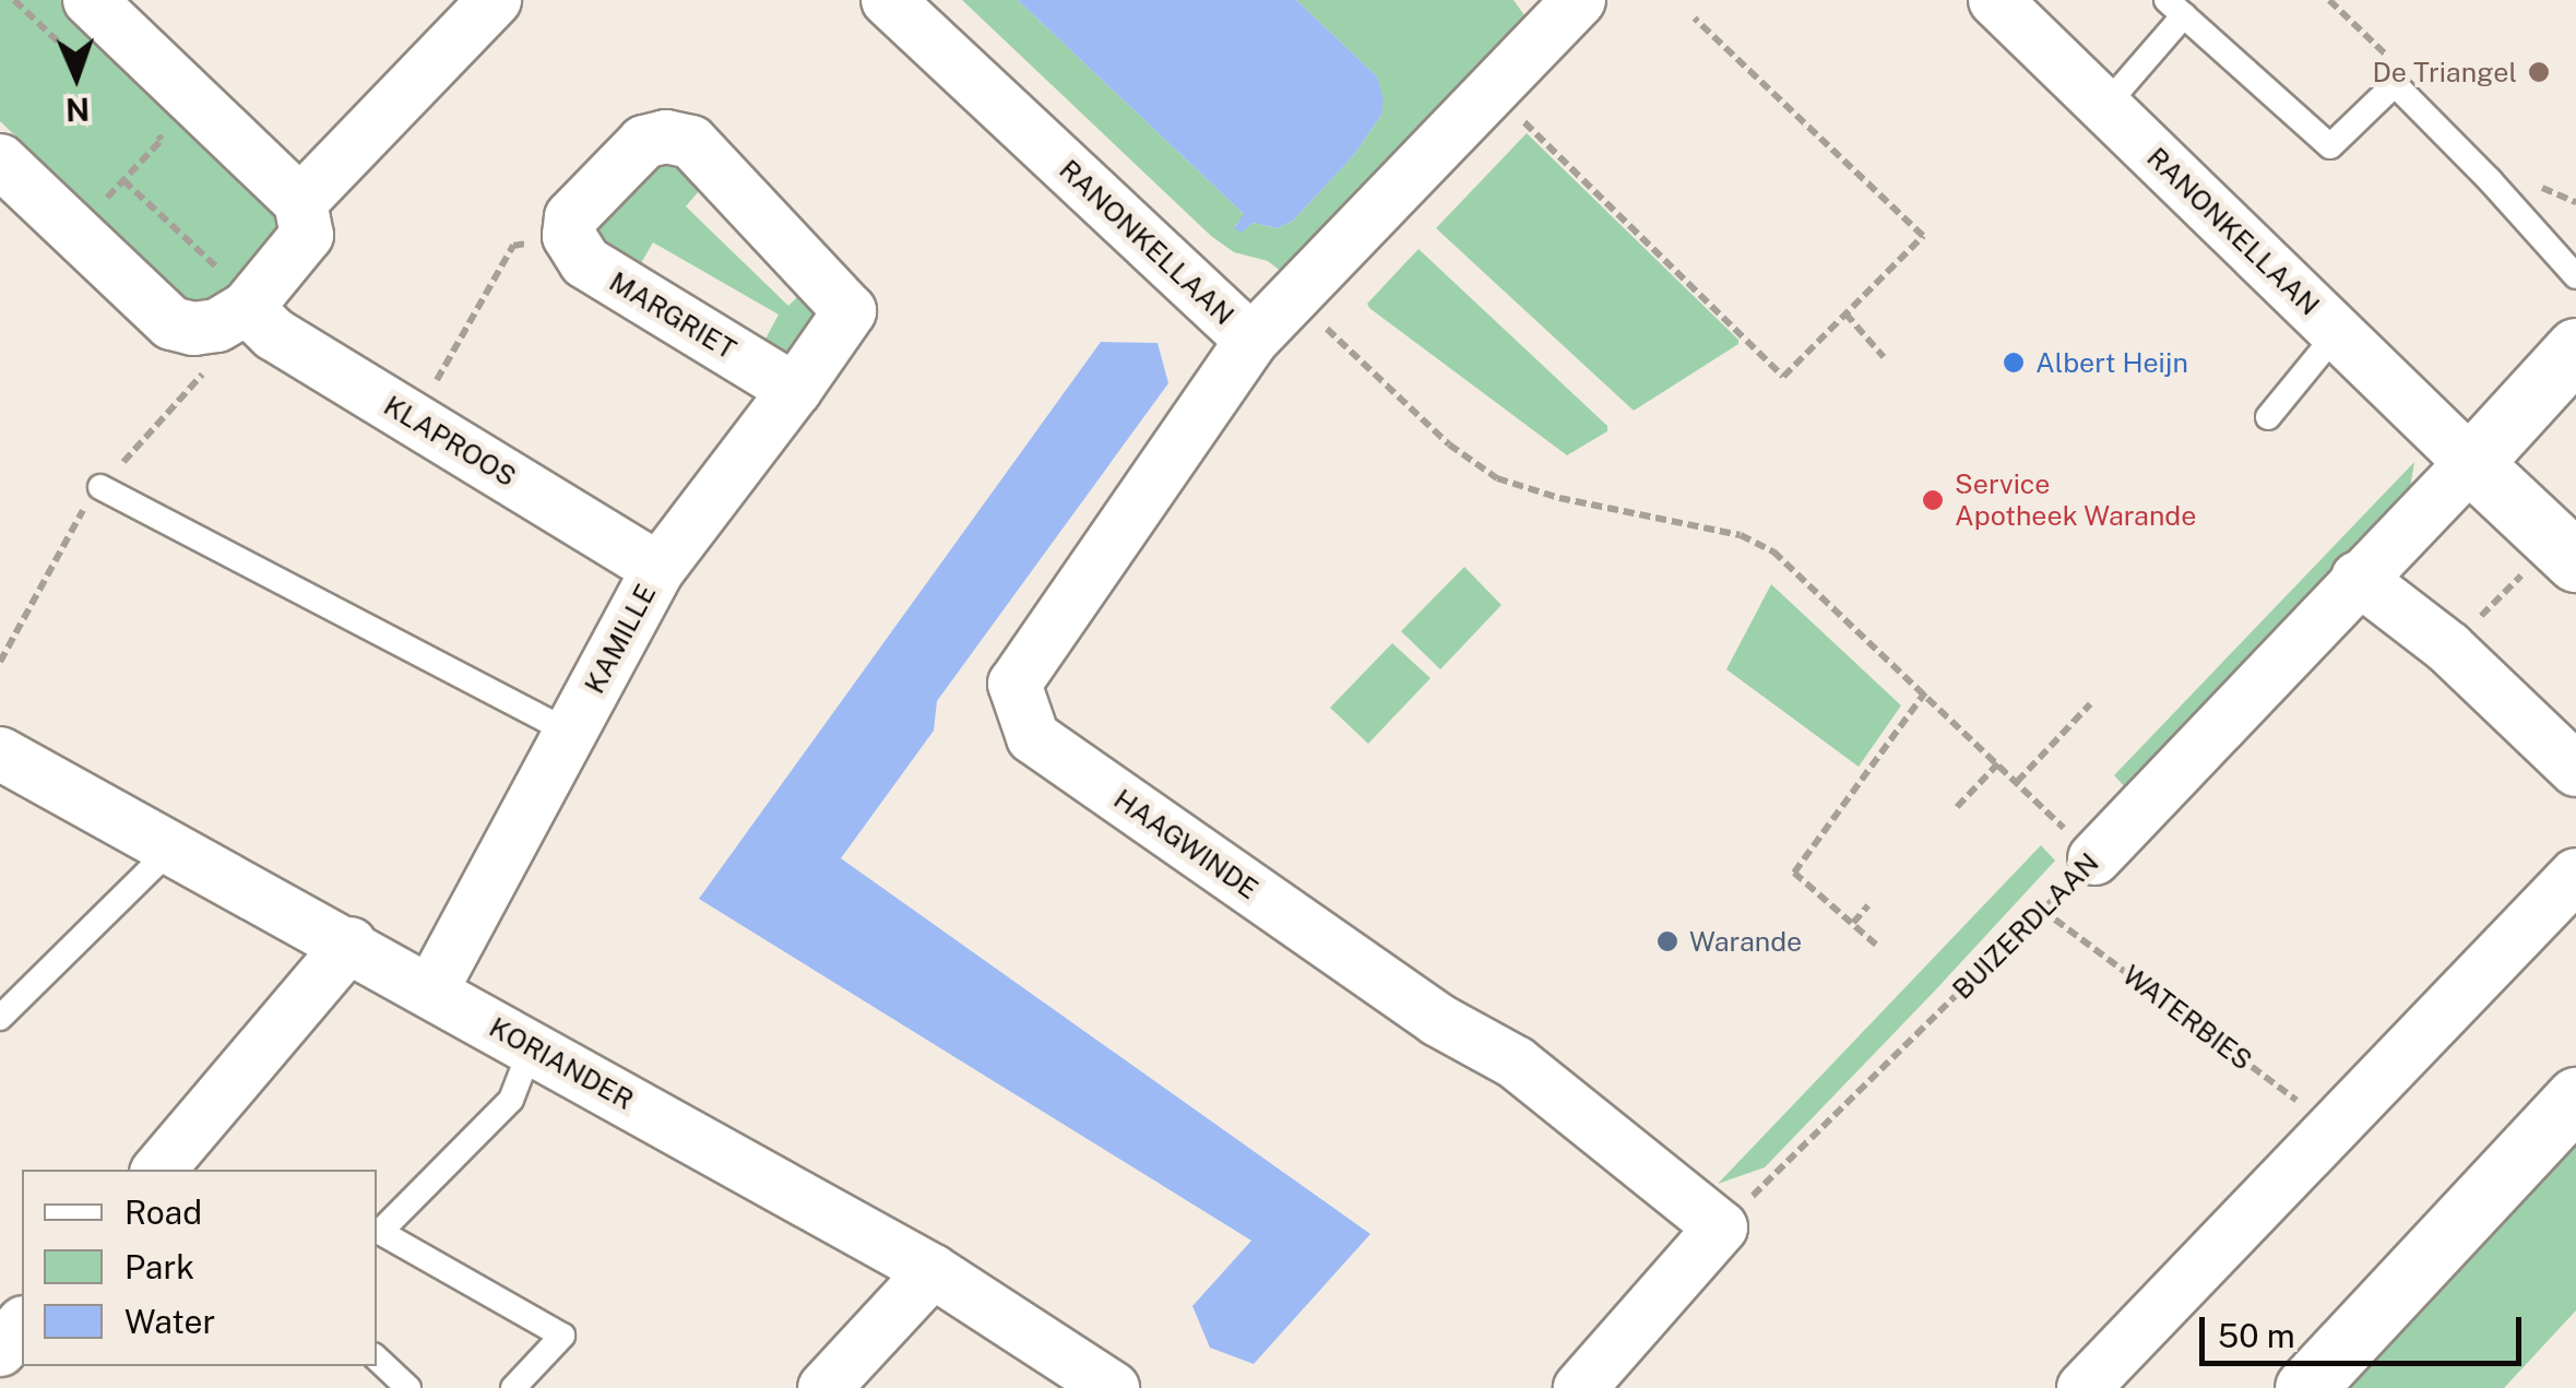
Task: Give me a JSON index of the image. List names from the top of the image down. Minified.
{"streets":{"street":["RANONKELLAAN","MARGRIET","KLAPROOS","KAMILLE","HAAGWINDE","BUIZERDLAAN","KORIANDER"],"path":["WATERBIES"]},"crossings":[["RANONKELLAAN","HAAGWINDE"],["RANONKELLAAN","BUIZERDLAAN"],["MARGRIET","KAMILLE"],["KLAPROOS","KAMILLE"],["KAMILLE","KORIANDER"],["HAAGWINDE","BUIZERDLAAN"],["BUIZERDLAAN","WATERBIES"]],"places":["De Triangel","Albert Heijn","Service Apotheek Warande","Warande"],"legend":["Road","Park","Water"],"scale_bar":"50 m","north":"bottom"}
